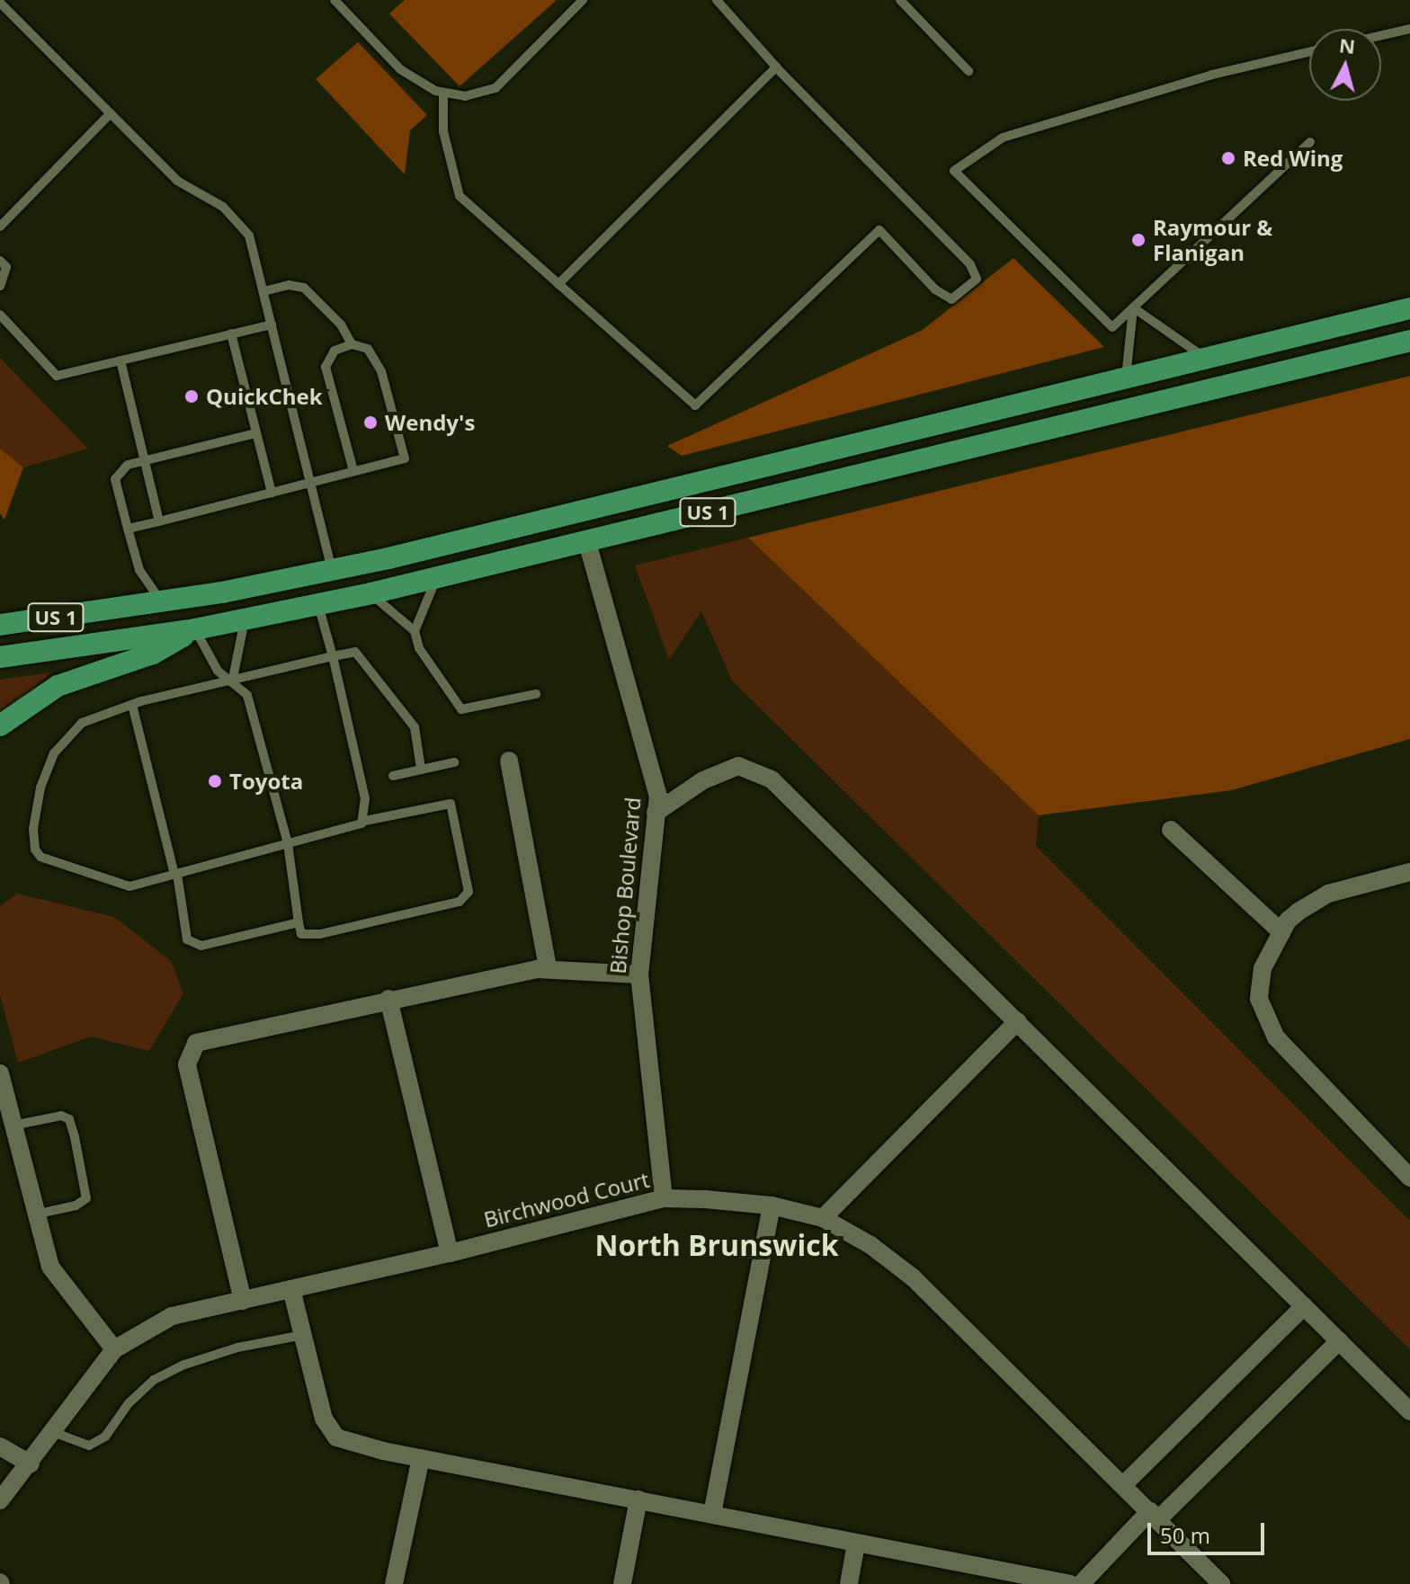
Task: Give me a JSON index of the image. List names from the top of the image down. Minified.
{"streets":{"highway":["US 1"],"street":["Bishop Boulevard","Birchwood Court"]},"crossings":[["US 1","Bishop Boulevard"],["Bishop Boulevard","Birchwood Court"]],"districts":["North Brunswick"],"places":["Red Wing","Raymour & Flanigan","QuickChek","Wendy's","Toyota"],"scale_bar":"50 m","north":"top"}
